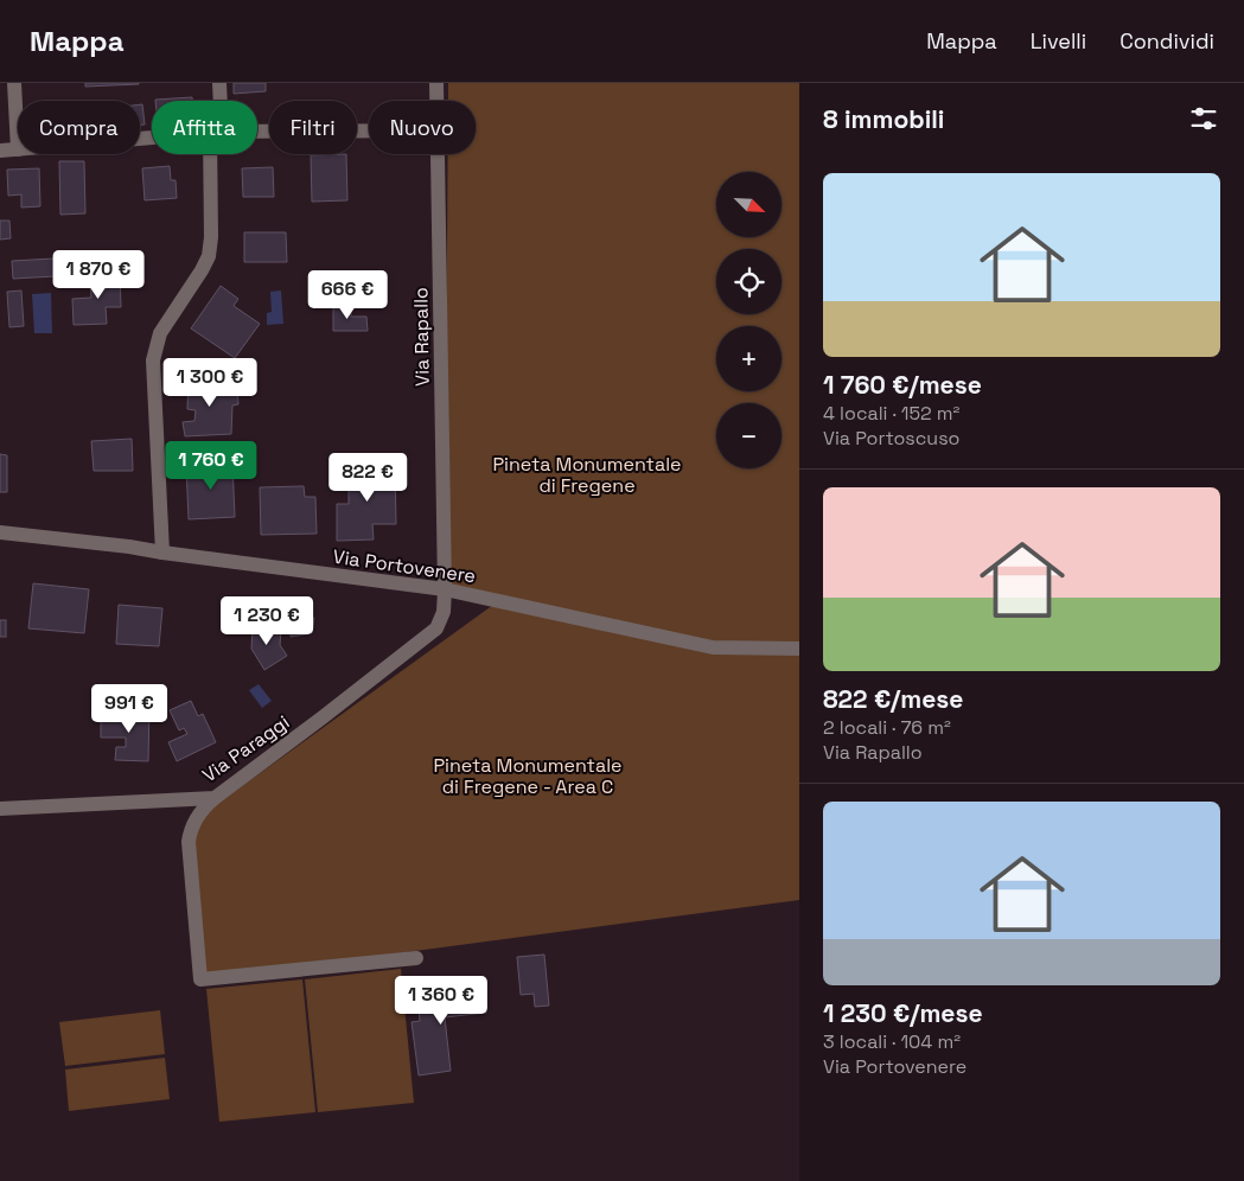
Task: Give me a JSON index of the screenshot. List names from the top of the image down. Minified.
{"streets":{"street":["Via Rapallo","Via Portovenere","Via Paraggi"]},"crossings":[["Via Rapallo","Via Portovenere"],["Via Rapallo","Via Paraggi"],["Via Portovenere","Via Paraggi"]],"parks":["Pineta Monumentale di Fregene","Pineta Monumentale di Fregene - Area C"],"north":"bottom right","page":{"header":"Mappa","nav":["Mappa","Livelli","Condividi"],"heading":"8 immobili","chip":["Compra","Affitta","Filtri","Nuovo"],"list":[{"name":"1 760 €/mese","note":"4 locali · 152 m² · Via Portoscuso"},{"name":"822 €/mese","note":"2 locali · 76 m² · Via Rapallo"},{"name":"1 230 €/mese","note":"3 locali · 104 m² · Via Portovenere"}],"map_buttons":["+","−"],"price":["1 870 €","666 €","1 300 €","1 760 €","822 €","1 230 €","991 €","1 360 €"]}}
